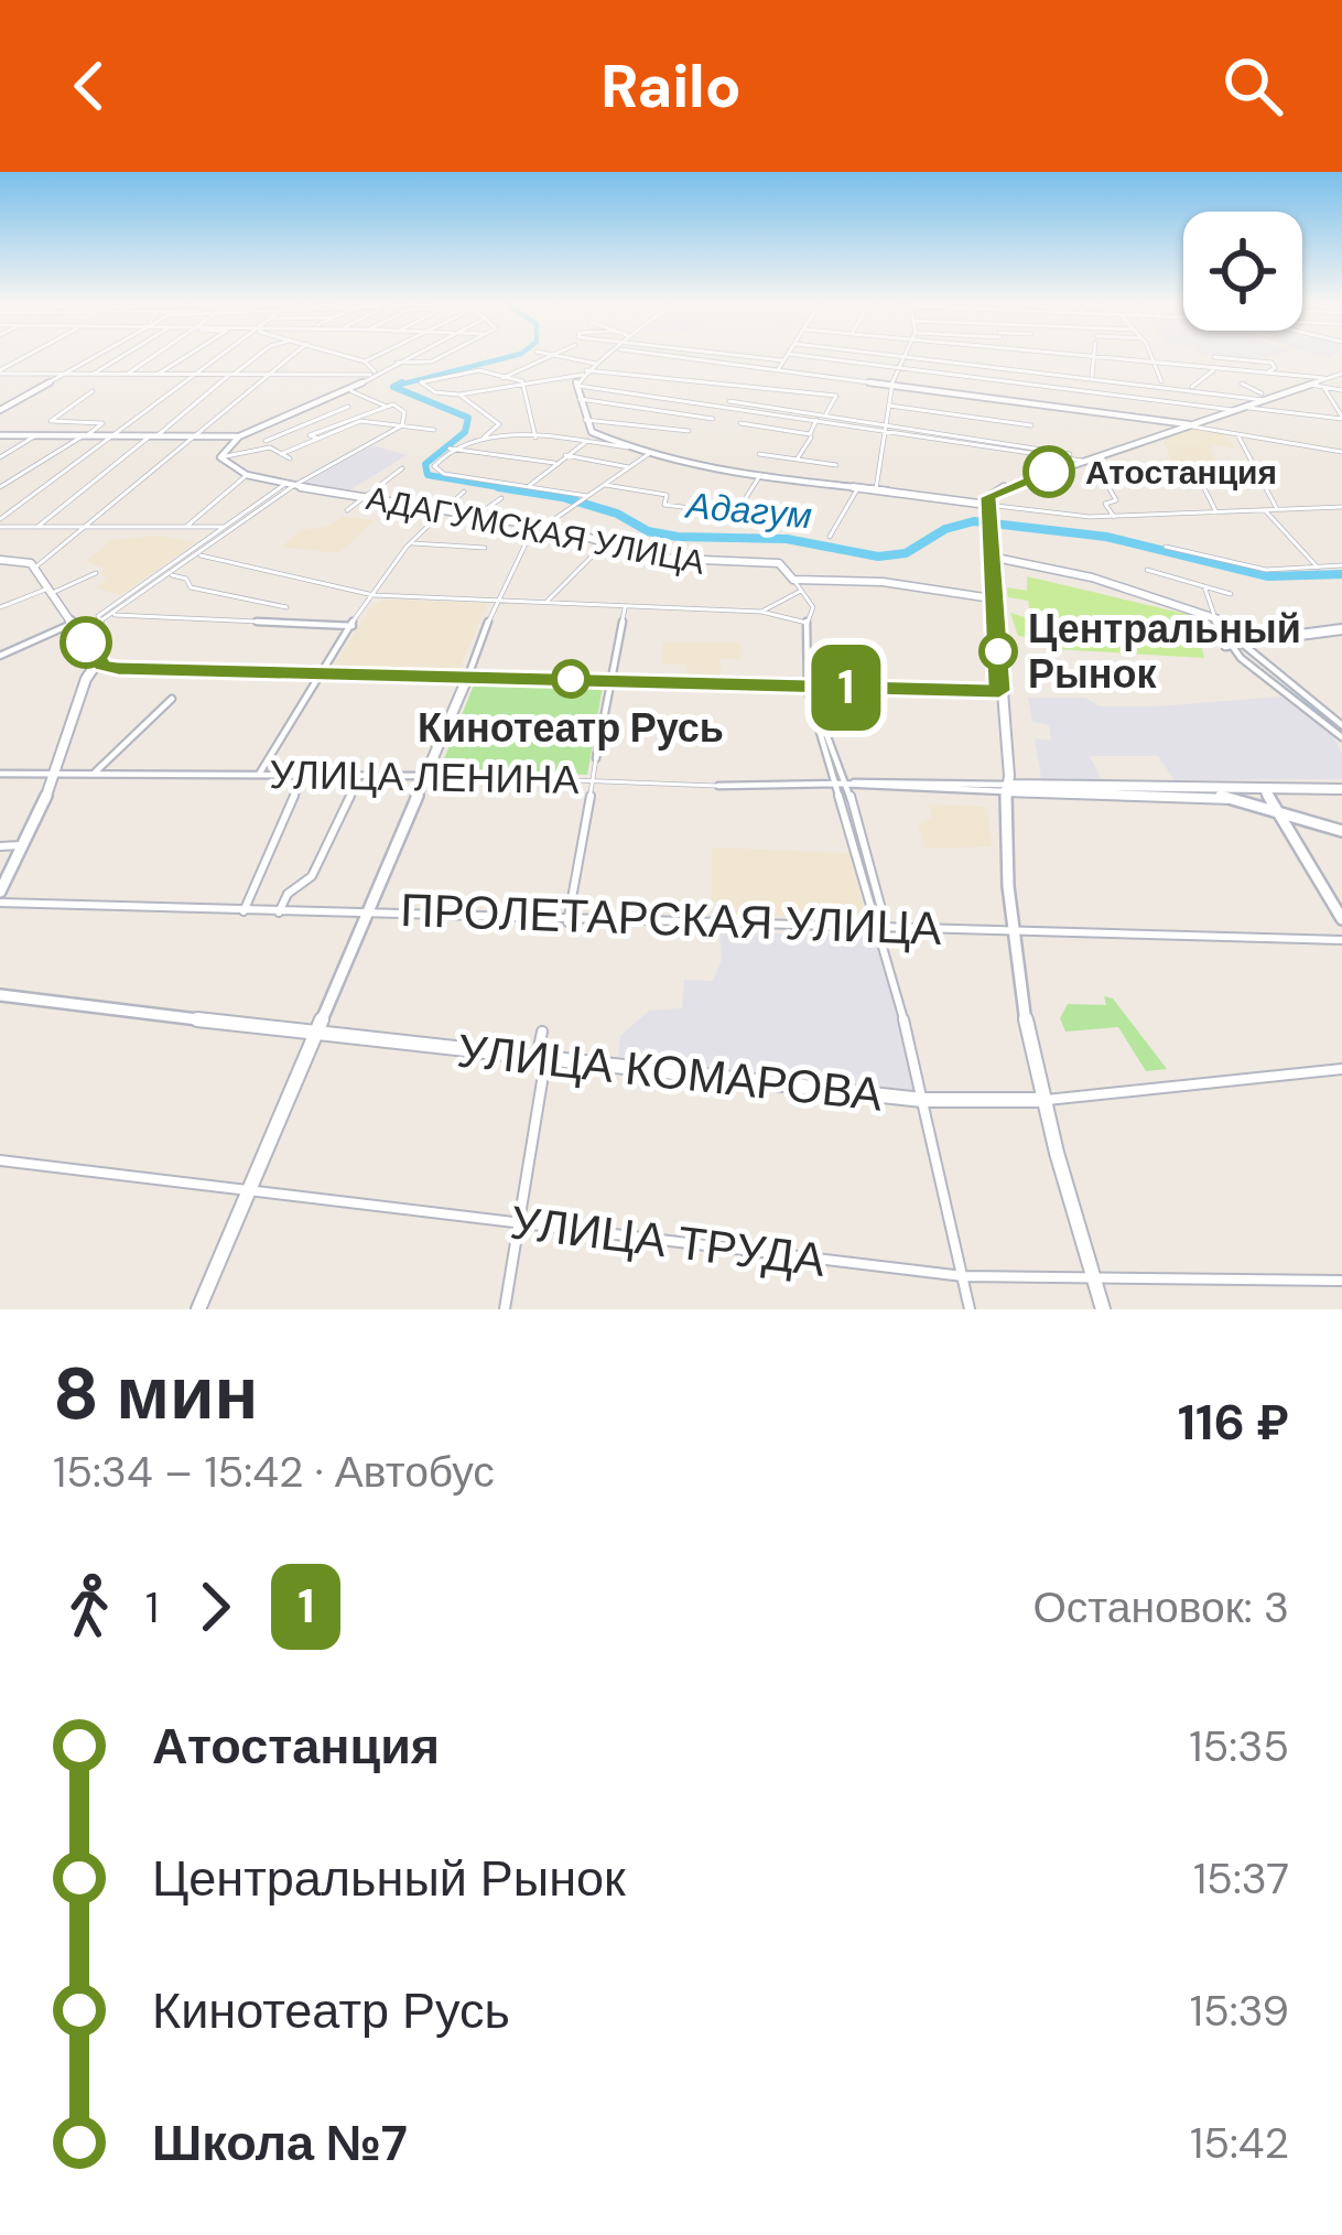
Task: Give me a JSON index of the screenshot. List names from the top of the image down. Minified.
{"streets":{"main road":["АДАГУМСКАЯ УЛИЦА","УЛИЦА ЛЕНИНА","УЛИЦА КОМАРОВА"],"street":["ПРОЛЕТАРСКАЯ УЛИЦА","УЛИЦА ТРУДА"]},"water":["Адагум"],"places":["Атостанция","Центральный Рынок","Кинотеатр Русь"],"lines":["bus line 1"],"page":{"header":"Railo","on_map":"1","heading":["8 мин","15:34 – 15:42 · Автобус","116 ₽"],"legs":["1","1","Остановок: 3"],"list":[{"name":"Атостанция","value":"15:35"},{"name":"Центральный Рынок","value":"15:37"},{"name":"Кинотеатр Русь","value":"15:39"},{"name":"Школа №7","value":"15:42"}]}}
